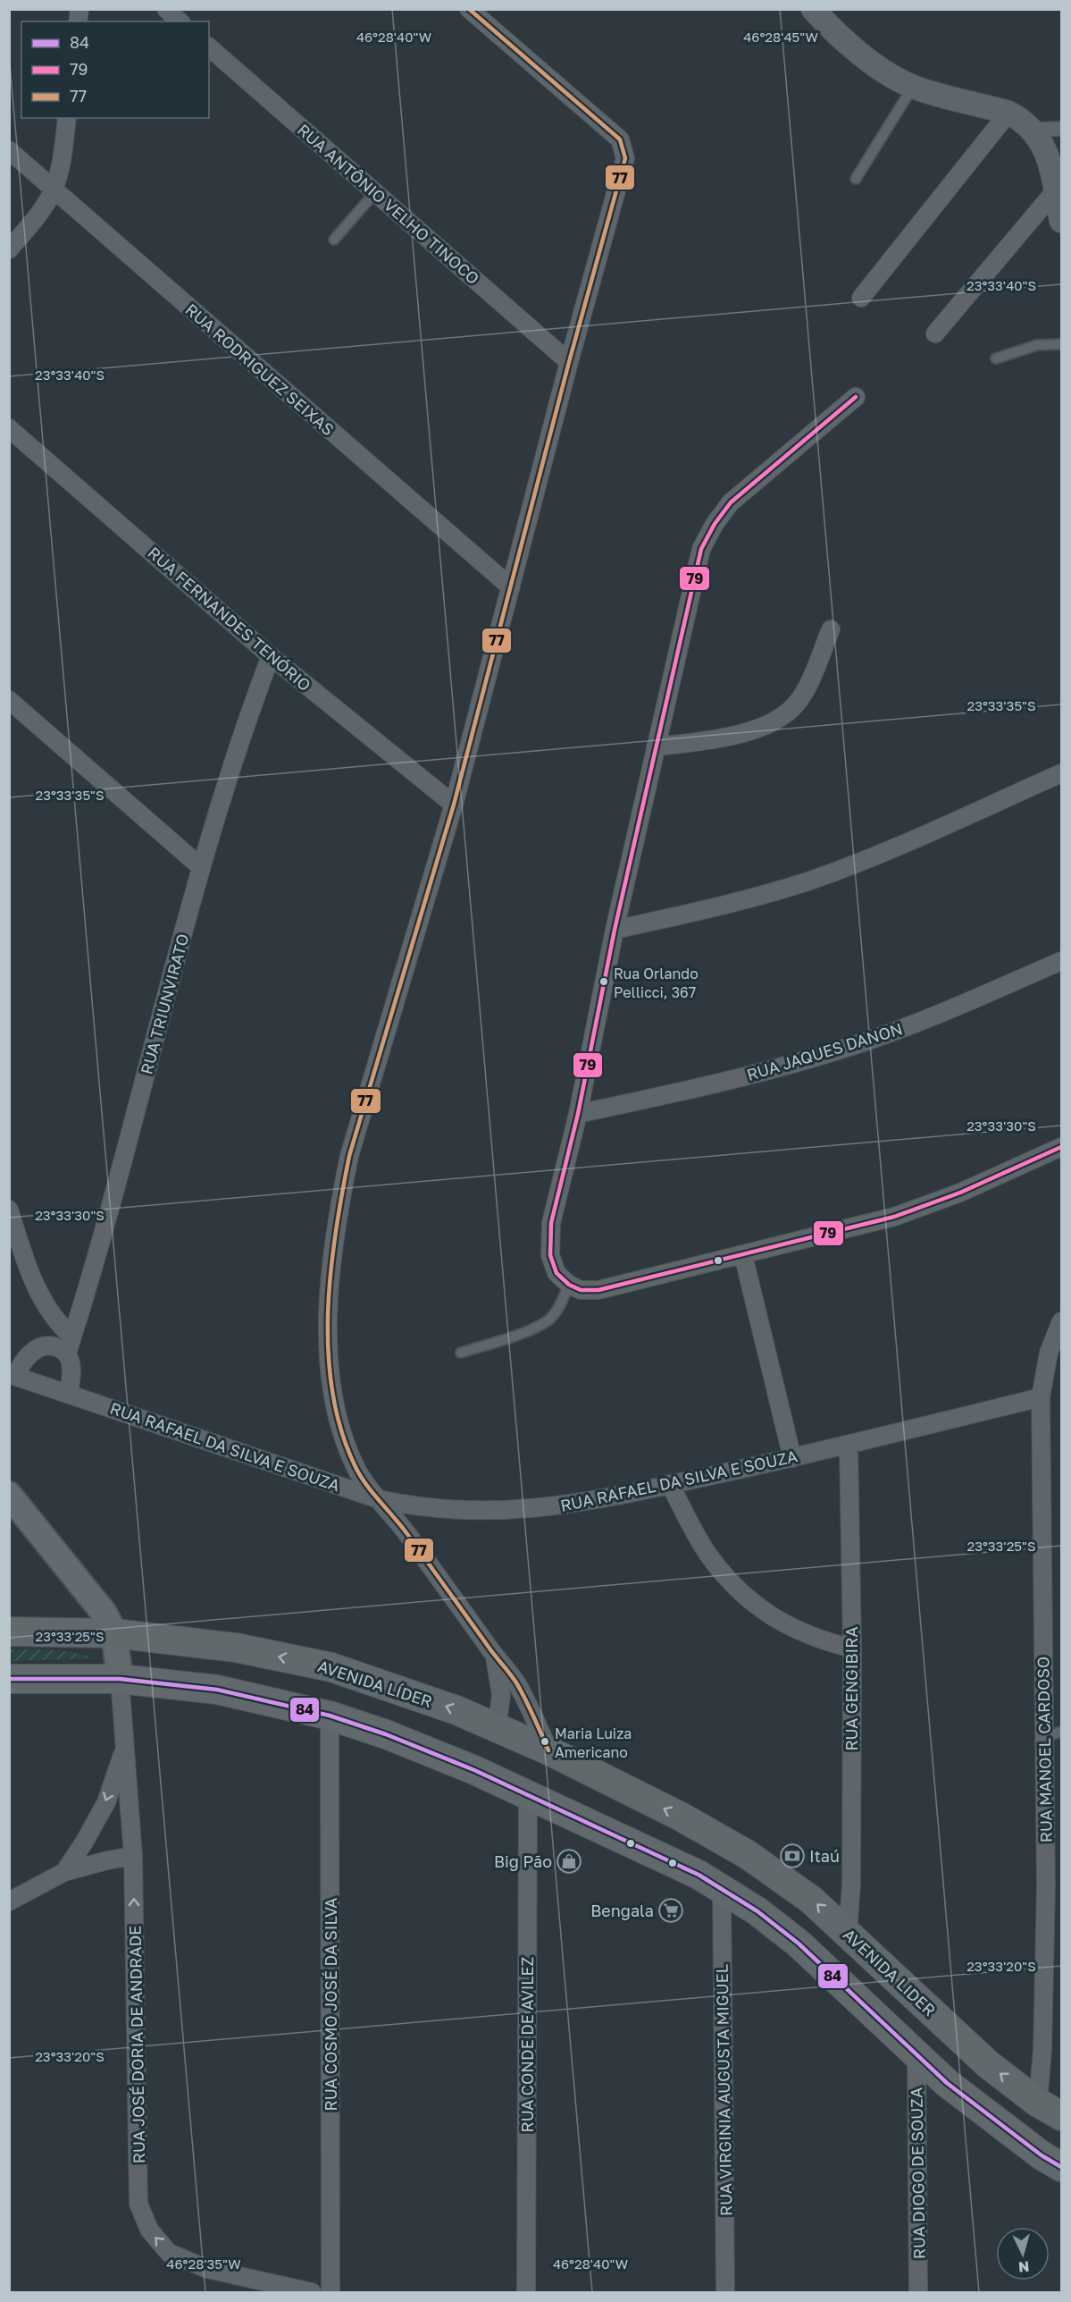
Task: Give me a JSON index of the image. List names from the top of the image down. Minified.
{"streets":{"main road":["AVENIDA LÍDER","AVENIDA LIDER"],"street":["RUA ANTÔNIO VELHO TINOCO","RUA RODRIGUEZ SEIXAS","RUA FERNANDES TENÓRIO","RUA TRIUNVIRATO","RUA JAQUES DANON","RUA RAFAEL DA SILVA E SOUZA","RUA GENGIBIRA","RUA MANOEL CARDOSO","RUA COSMO JOSÉ DA SILVA","RUA JOSÉ DORIA DE ANDRADE","RUA CONDE DE AVILEZ","RUA VIRGINIA AUGUSTA MIGUEL","RUA DIOGO DE SOUZA"]},"crossings":[["RUA FERNANDES TENÓRIO","RUA TRIUNVIRATO"],["RUA RAFAEL DA SILVA E SOUZA","RUA GENGIBIRA"],["RUA RAFAEL DA SILVA E SOUZA","RUA MANOEL CARDOSO"],["AVENIDA LÍDER","AVENIDA LIDER"],["RUA GENGIBIRA","AVENIDA LIDER"],["RUA MANOEL CARDOSO","AVENIDA LIDER"]],"one_way":["RUA JOSÉ DORIA DE ANDRADE"],"places":{"other":["Rua Orlando Pellicci, 367","Maria Luiza Americano"],"bank":["Itaú"],"shop":["Big Pão"],"supermarket":["Bengala"]},"lines":["transit line 77","transit line 79","transit line 84"],"legend":["84","79","77"],"north":"bottom","coordinates":["46°28'40\"W","46°28'45\"W","23°33'40\"S","23°33'35\"S","23°33'30\"S","23°33'25\"S","23°33'20\"S","46°28'35\"W"]}
